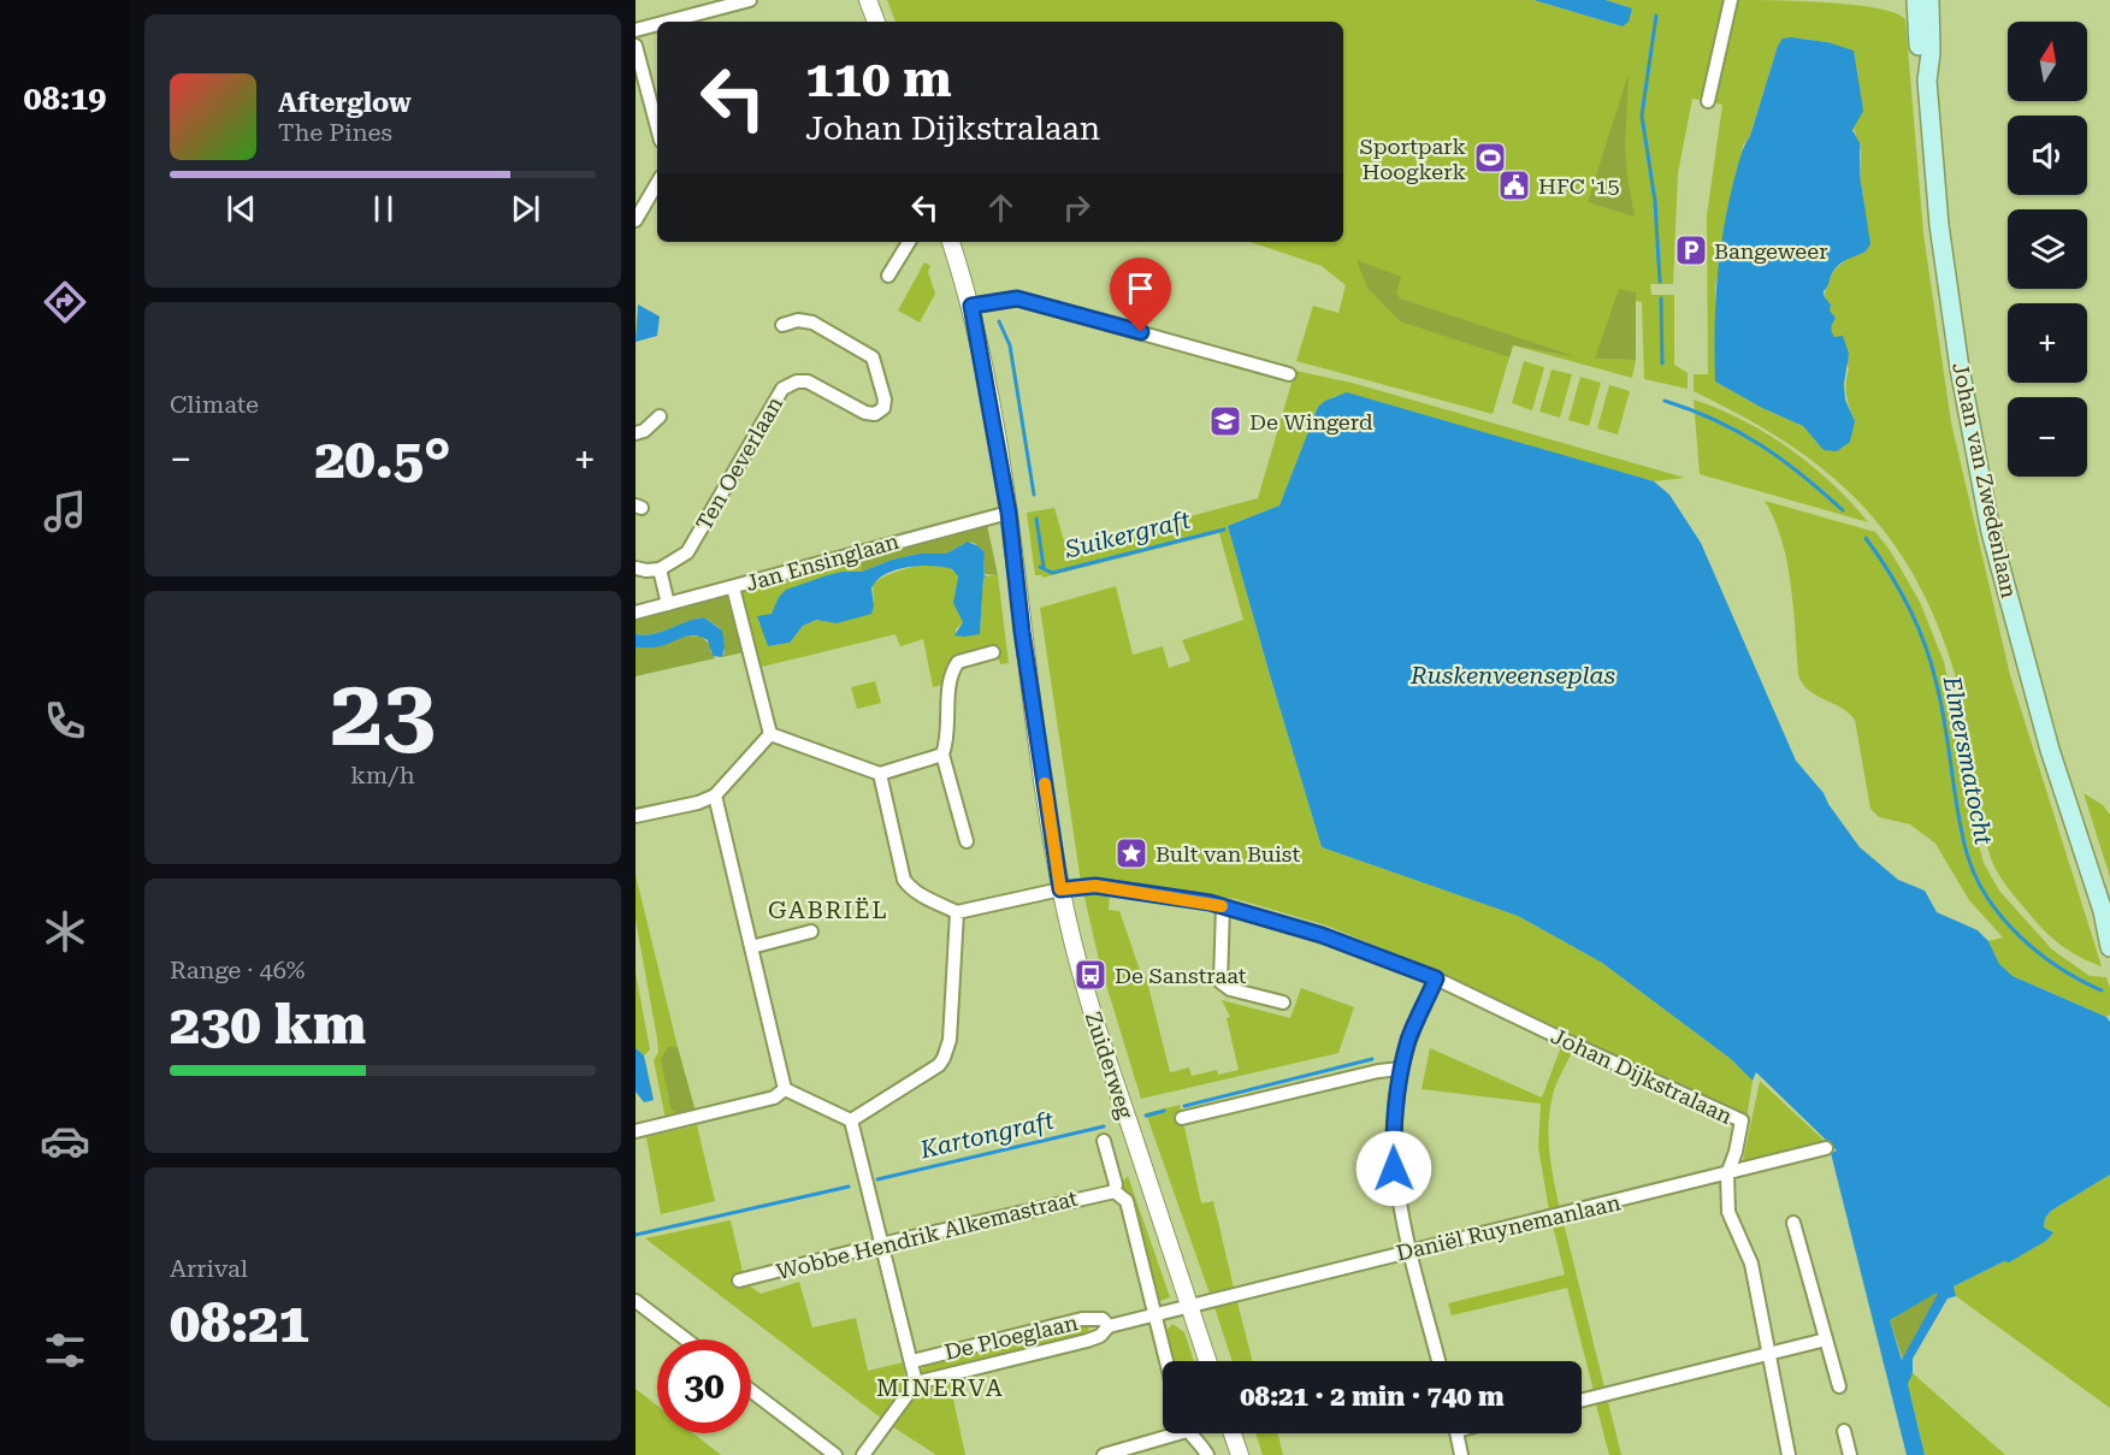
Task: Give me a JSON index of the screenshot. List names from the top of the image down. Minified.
{"streets":{"main road":["Johan van Zwedenlaan"],"street":["Ten Oeverlaan","Jan Ensinglaan","Zuiderweg","Johan Dijkstralaan","Daniël Ruynemanlaan","Wobbe Hendrik Alkemastraat","De Ploeglaan"]},"crossings":[["Jan Ensinglaan","Zuiderweg"],["Zuiderweg","Johan Dijkstralaan"],["Zuiderweg","Daniël Ruynemanlaan"],["Zuiderweg","Wobbe Hendrik Alkemastraat"],["Zuiderweg","De Ploeglaan"],["Johan Dijkstralaan","Daniël Ruynemanlaan"],["Daniël Ruynemanlaan","De Ploeglaan"]],"districts":["GABRIËL","MINERVA"],"water":["Suikergraft","Ruskenveenseplas","Elmersmatocht","Kartongraft"],"places":{"sports":["Sportpark Hoogkerk"],"public building":["HFC '15"],"parking":["Bangeweer"],"school or university":["De Wingerd"],"place":["Bult van Buist"],"bus stop":["De Sanstraat"]},"north":"top","page":{"tabs":"08:19","map_buttons":["+","−"],"turn":["110 m","Johan Dijkstralaan"],"song":["Afterglow","The Pines"],"tile":["Climate",["23","km/h"],["Range · 46%","230 km"],["Arrival","08:21"]],"heat":["−","20.5°","+"],"limit":"30","trip":"08:21 · 2 min · 740 m"}}
